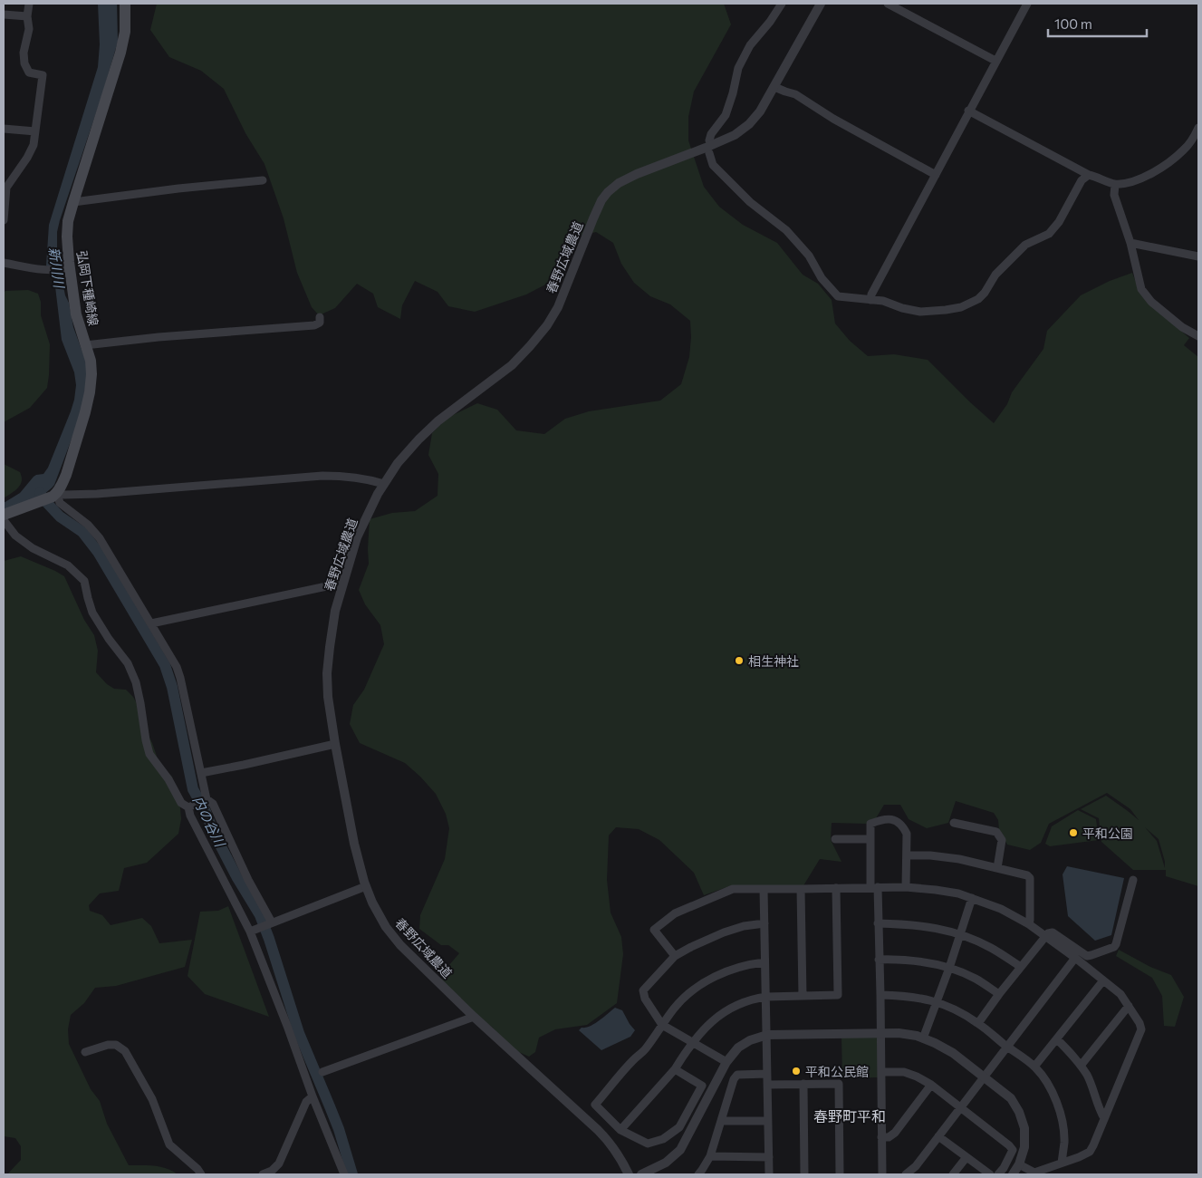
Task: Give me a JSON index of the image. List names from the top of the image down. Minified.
{"streets":{"main road":["弘岡下種崎線"],"street":["春野広域農道"]},"districts":["春野町平和"],"water":["新川川","内の谷川"],"places":["相生神社","平和公園","平和公民館"],"scale_bar":"100 m"}
